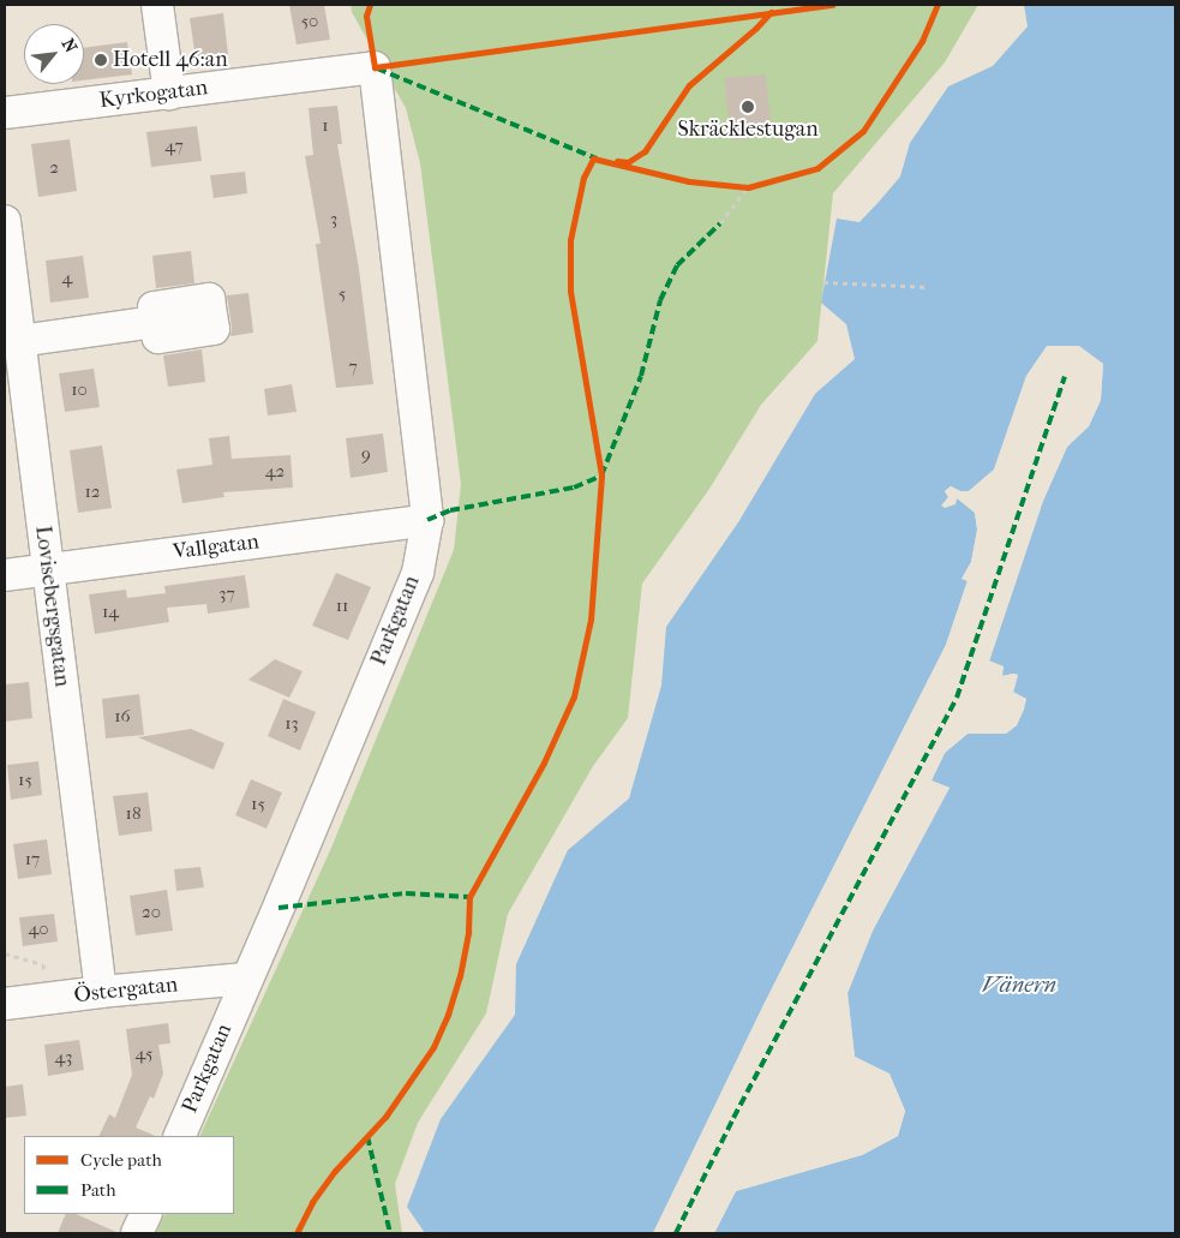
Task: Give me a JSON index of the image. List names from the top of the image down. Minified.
{"streets":{"street":["Kyrkogatan","Vallgatan","Lovisebergsgatan","Parkgatan","Östergatan"]},"crossings":[["Kyrkogatan","Parkgatan"],["Vallgatan","Lovisebergsgatan"],["Vallgatan","Parkgatan"],["Lovisebergsgatan","Östergatan"],["Parkgatan","Östergatan"]],"water":["Vänern"],"places":["Hotell 46:an","Skräcklestugan"],"house_numbers":["50","1","47","2","3","4","5","7","10","9","42","12","37","11","14","16","13","15","15","18","17","20","40","45","43"],"legend":["Cycle path","Path"],"north":"top right"}
